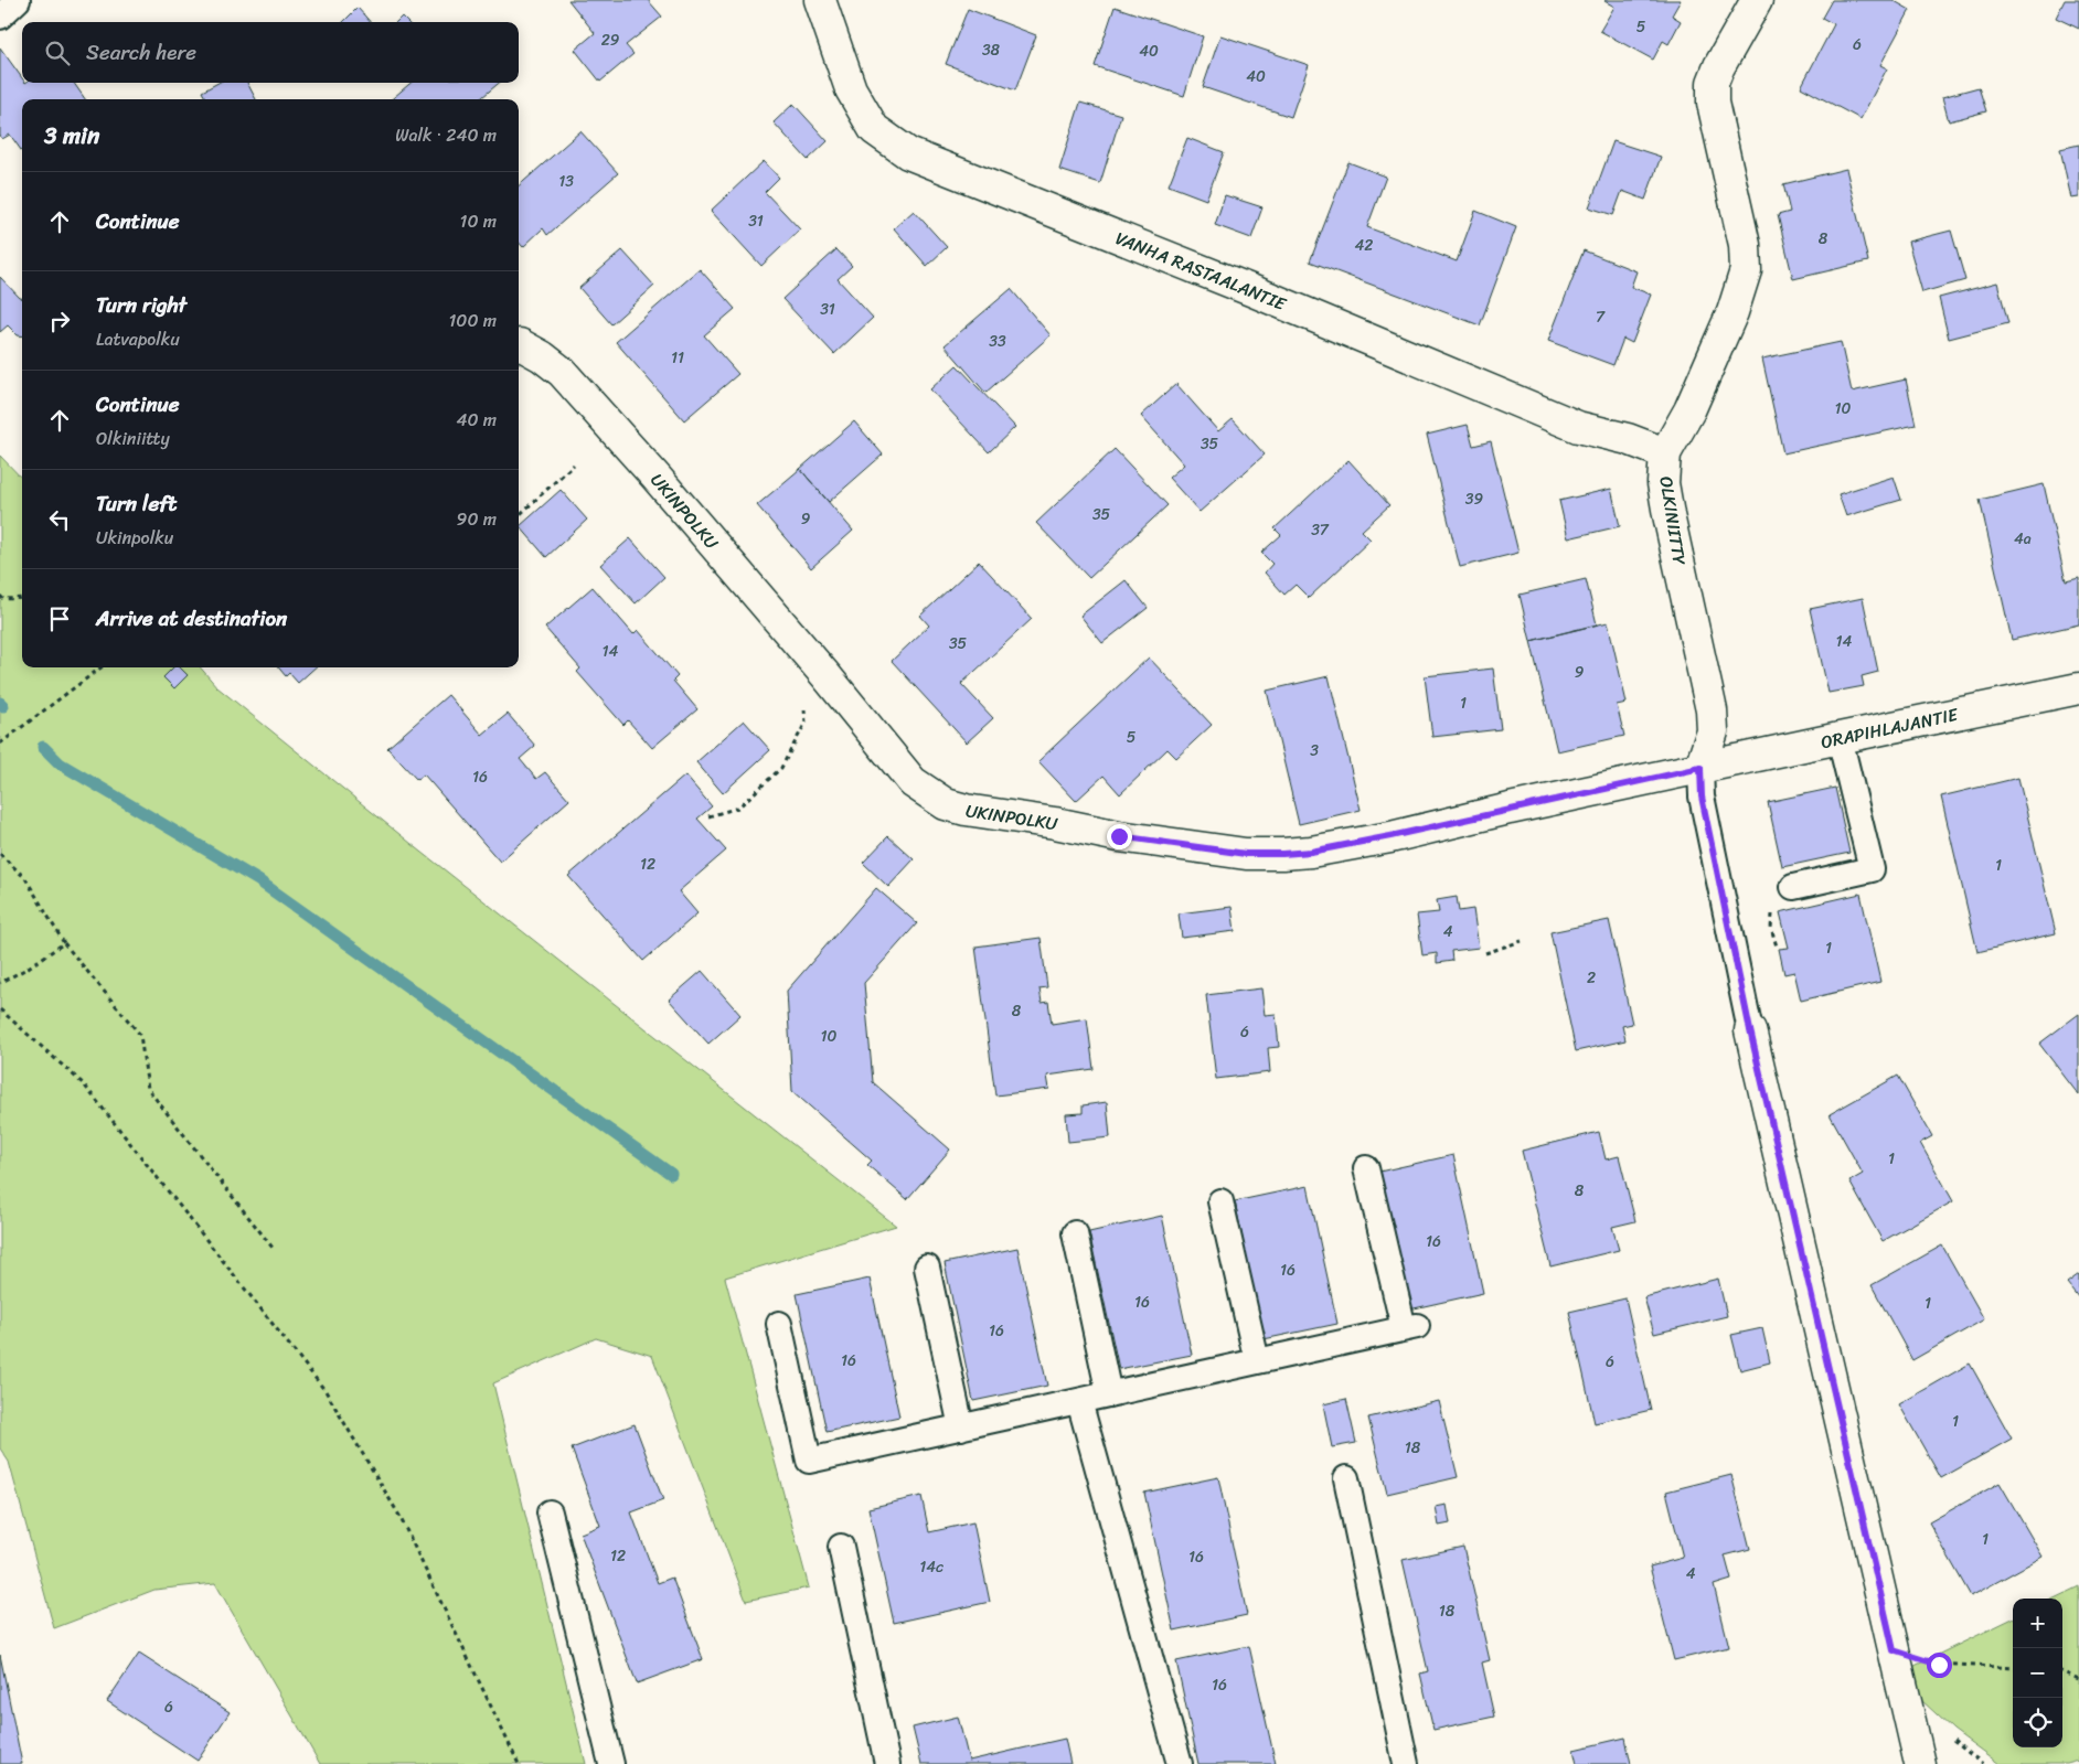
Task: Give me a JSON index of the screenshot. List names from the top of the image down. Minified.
{"streets":{"street":["VANHA RASTAALANTIE","UKINPOLKU","OLKINIITTY","ORAPIHLAJANTIE"]},"crossings":[["VANHA RASTAALANTIE","OLKINIITTY"],["UKINPOLKU","OLKINIITTY"],["UKINPOLKU","ORAPIHLAJANTIE"],["OLKINIITTY","ORAPIHLAJANTIE"]],"house_numbers":["5","29","6","38","40","40","13","31","8","42","31","7","33","11","10","35","39","35","9","37","4a","14","35","14","9","1","5","3","16","12","1","4","1","2","8","6","10","1","8","16","16","16","1","16","16","6","1","18","1","12","16","14c","4","18","16","6"],"page":{"search":"Search here","heading":["3 min","Walk · 240 m"],"list":[["Continue","10 m"],["Turn right","Latvapolku","100 m"],["Continue","Olkiniitty","40 m"],["Turn left","Ukinpolku","90 m"],"Arrive at destination"],"map_buttons":["+","−"]}}
